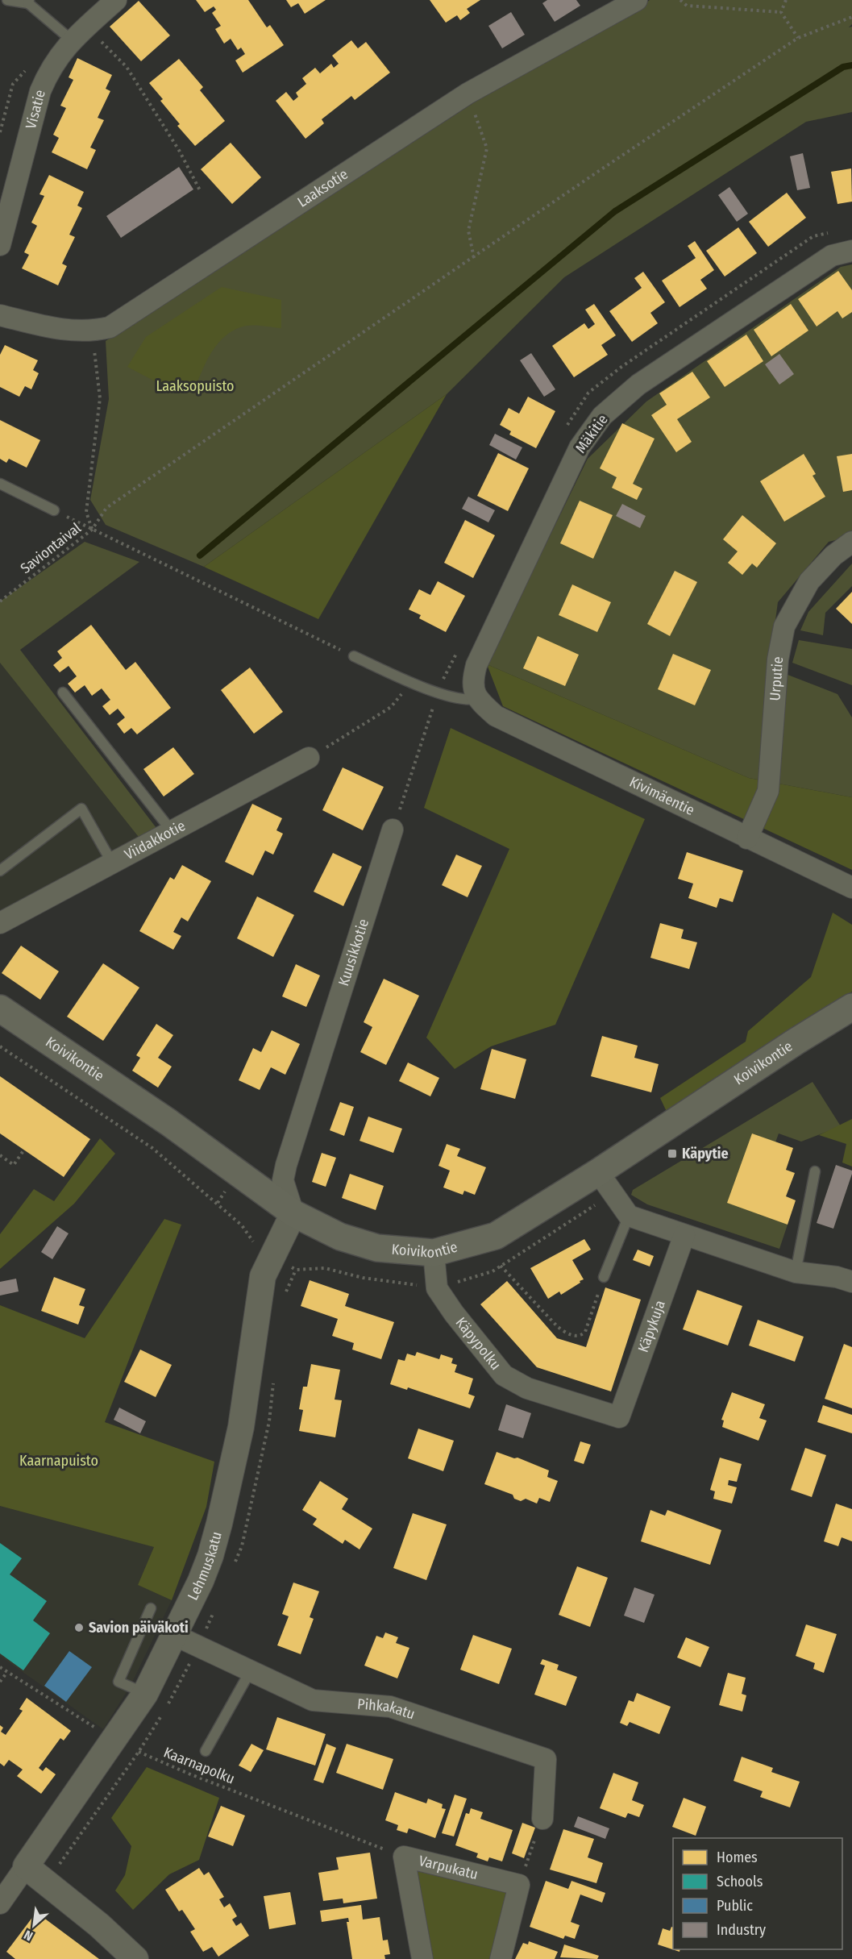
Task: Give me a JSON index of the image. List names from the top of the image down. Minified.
{"streets":{"main road":["Koivikontie"],"street":["Visatie","Laaksotie","Mäkitie","Urputie","Kivimäentie","Viidakkotie","Kuusikkotie","Käpykuja","Käpypolku","Lehmuskatu","Pihkakatu","Varpukatu"],"path":["Saviontaival","Kaarnapolku"]},"crossings":[["Mäkitie","Kivimäentie"],["Urputie","Kivimäentie"],["Kuusikkotie","Koivikontie"],["Kuusikkotie","Lehmuskatu"],["Koivikontie","Käpypolku"],["Koivikontie","Lehmuskatu"],["Käpykuja","Käpypolku"],["Lehmuskatu","Pihkakatu"],["Lehmuskatu","Kaarnapolku"],["Kaarnapolku","Varpukatu"]],"parks":["Laaksopuisto","Kaarnapuisto"],"places":{"transit":["Käpytie"],"other":["Savion päiväkoti"]},"legend":["Homes","Schools","Public","Industry"],"north":"bottom left"}
